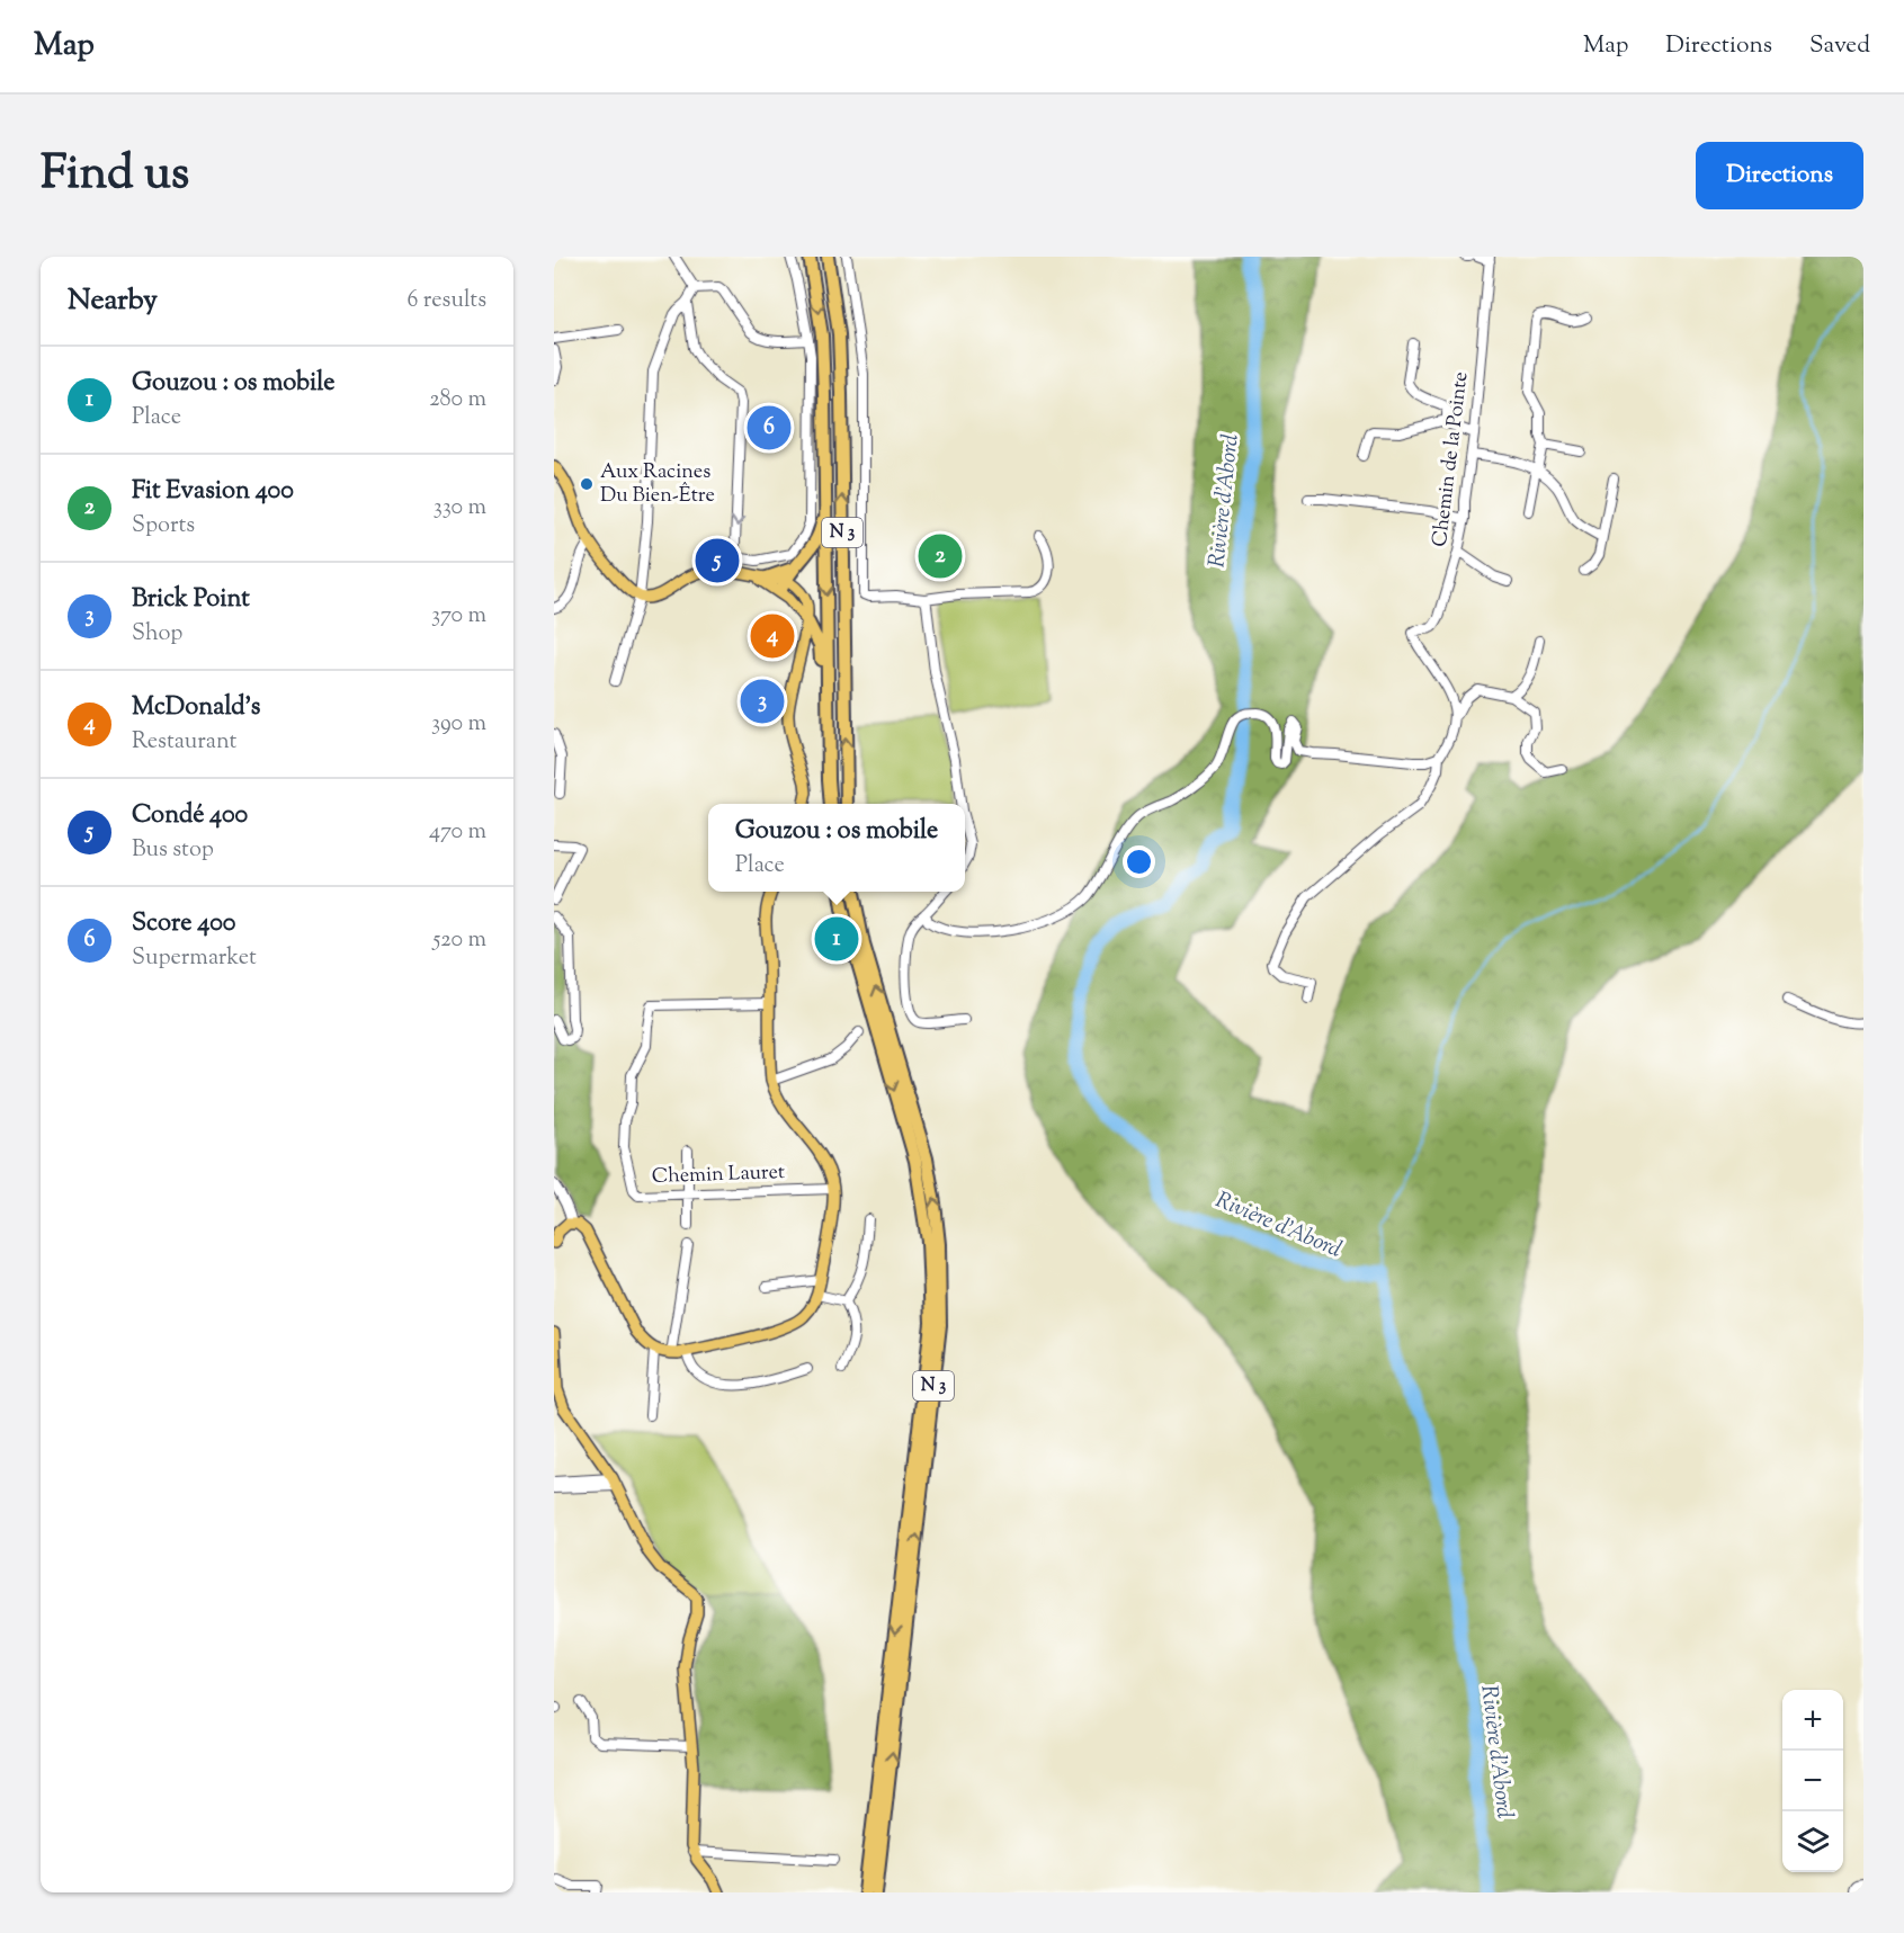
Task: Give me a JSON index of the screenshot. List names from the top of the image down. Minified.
{"streets":{"highway":["N 3"],"street":["Chemin de la Pointe","Chemin Lauret"]},"water":["Rivière d'Abord"],"places":["Aux Racines Du Bien-Être"],"page":{"header":"Map","nav":["Map","Directions","Saved"],"title":"Find us","buttons":"Directions","heading":["Nearby","6 results"],"list":[{"mark":"1","name":"Gouzou : os mobile","note":"Place","value":"280 m"},{"mark":"2","name":"Fit Evasion 400","note":"Sports","value":"330 m"},{"mark":"3","name":"Brick Point","note":"Shop","value":"370 m"},{"mark":"4","name":"McDonald's","note":"Restaurant","value":"390 m"},{"mark":"5","name":"Condé 400","note":"Bus stop","value":"470 m"},{"mark":"6","name":"Score 400","note":"Supermarket","value":"520 m"}],"pins":["6","2","5","4","3","1"],"popup":["Gouzou : os mobile","Place"],"map_buttons":["+","−"]}}
